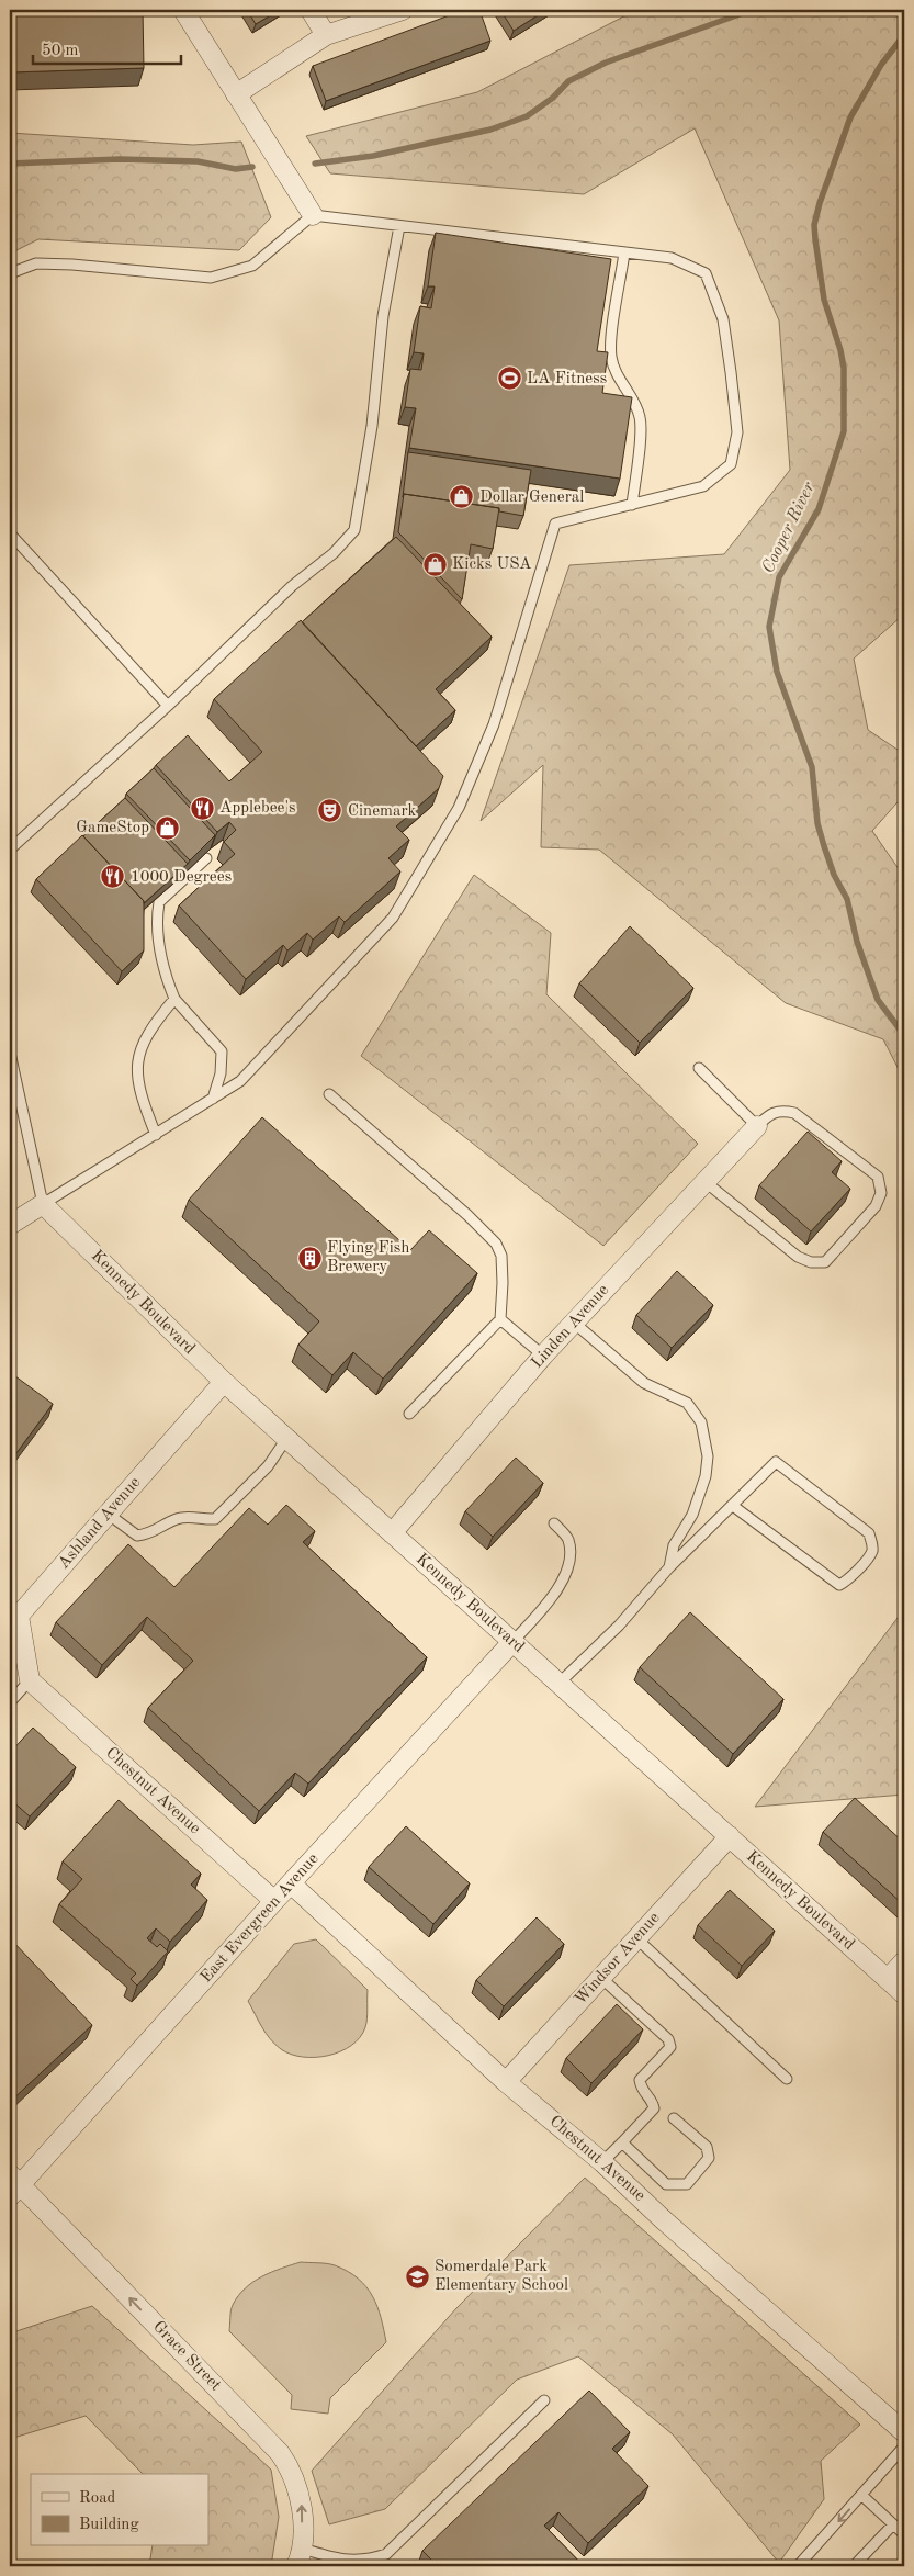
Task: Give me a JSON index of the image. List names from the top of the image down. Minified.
{"streets":{"street":["Kennedy Boulevard","Linden Avenue","Ashland Avenue","Chestnut Avenue","East Evergreen Avenue","Windsor Avenue","Grace Street"]},"crossings":[["Kennedy Boulevard","Linden Avenue"],["Kennedy Boulevard","Ashland Avenue"],["Kennedy Boulevard","East Evergreen Avenue"],["Kennedy Boulevard","Windsor Avenue"],["Ashland Avenue","Chestnut Avenue"],["Chestnut Avenue","East Evergreen Avenue"],["Chestnut Avenue","Windsor Avenue"],["East Evergreen Avenue","Grace Street"]],"one_way":["Grace Street"],"water":["Cooper River"],"places":{"sports":["LA Fitness"],"shop":["Dollar General","Kicks USA","GameStop"],"restaurant":["Applebee's","1000 Degrees"],"theatre":["Cinemark"],"building":["Flying Fish Brewery"],"school or university":["Somerdale Park Elementary School"]},"legend":["Road","Building"],"scale_bar":"50 m"}
